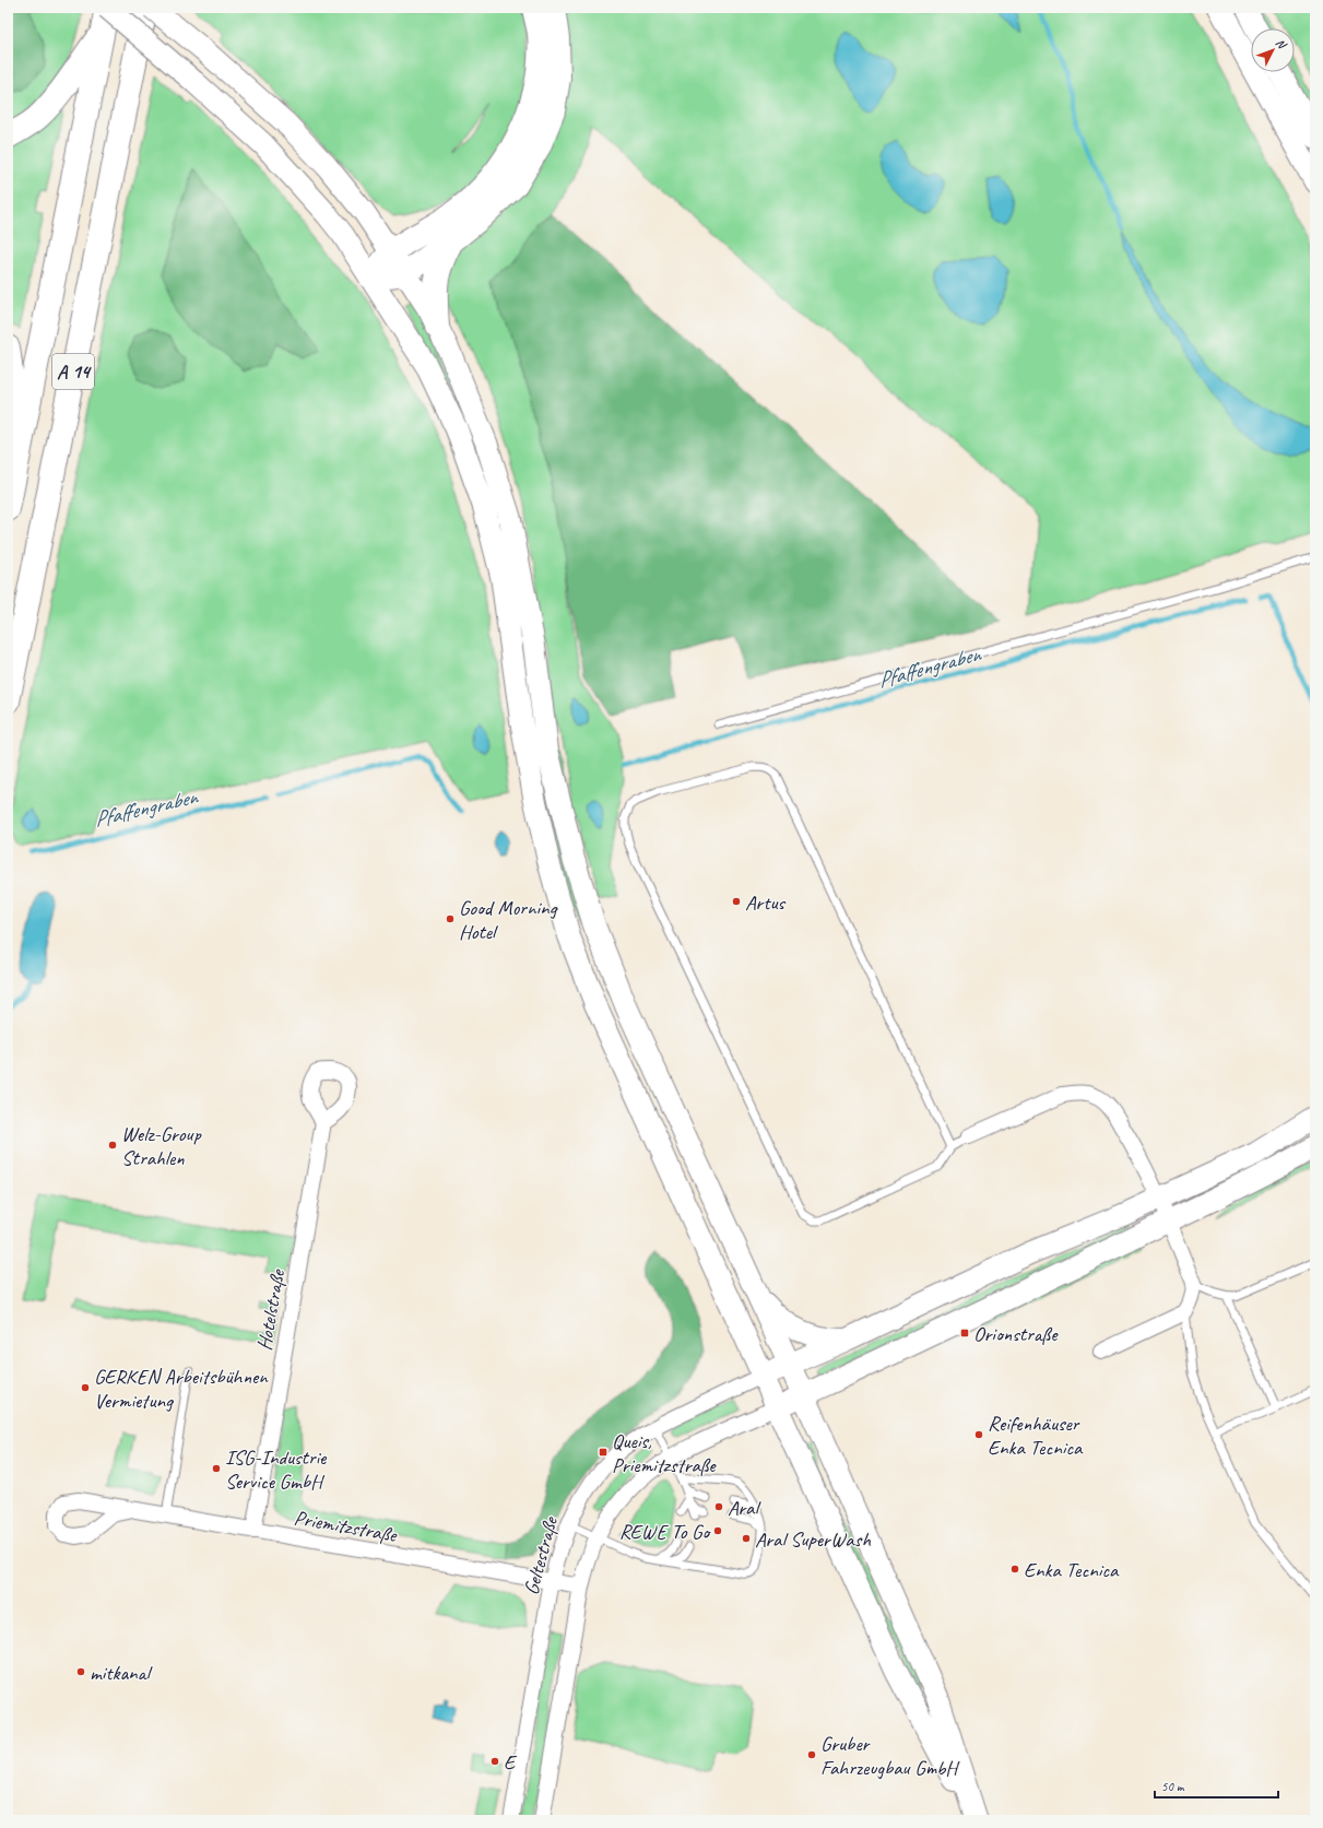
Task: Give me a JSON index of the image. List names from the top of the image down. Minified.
{"streets":{"highway":["A 14"],"street":["Hotelstraße","Priemitzstraße","Geltestraße"]},"crossings":[["Hotelstraße","Priemitzstraße"],["Priemitzstraße","Geltestraße"]],"water":["Pfaffengraben"],"places":{"other":["Artus","Good Morning Hotel","Welz-Group Strahlen","GERKEN Arbeitsbühnen Vermietung","Reifenhäuser Enka Tecnica","ISG-Industrie Service GmbH","Aral","REWE To Go","Aral SuperWash","Enka Tecnica","mitkanal","Gruber Fahrzeugbau GmbH","E"],"transit":["Orionstraße","Queis, Priemitzstraße"]},"scale_bar":"50 m","north":"top right"}
